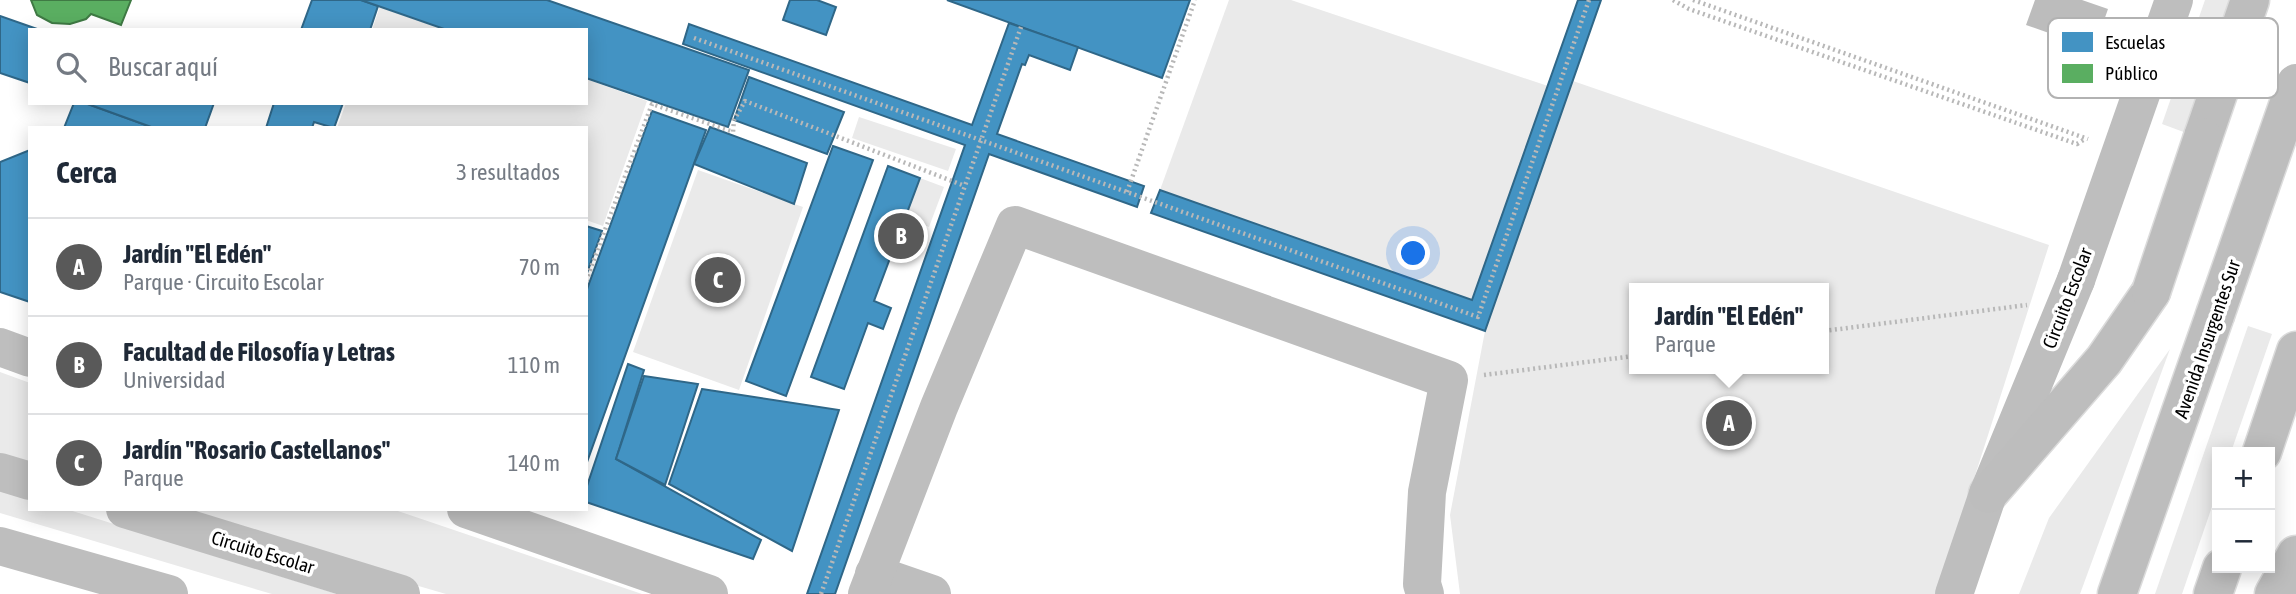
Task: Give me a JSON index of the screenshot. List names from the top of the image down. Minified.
{"streets":{"main road":["Avenida Insurgentes Sur"],"street":["Circuito Escolar"]},"legend":["Escuelas","Público"],"page":{"search":"Buscar aquí","heading":["Cerca","3 resultados"],"pins":["B","C","A"],"list":[{"mark":"A","name":"Jardín \"El Edén\"","note":"Parque · Circuito Escolar","value":"70 m"},{"mark":"B","name":"Facultad de Filosofía y Letras","note":"Universidad","value":"110 m"},{"mark":"C","name":"Jardín \"Rosario Castellanos\"","note":"Parque","value":"140 m"}],"popup":["Jardín \"El Edén\"","Parque"],"map_buttons":["+","−"]}}
